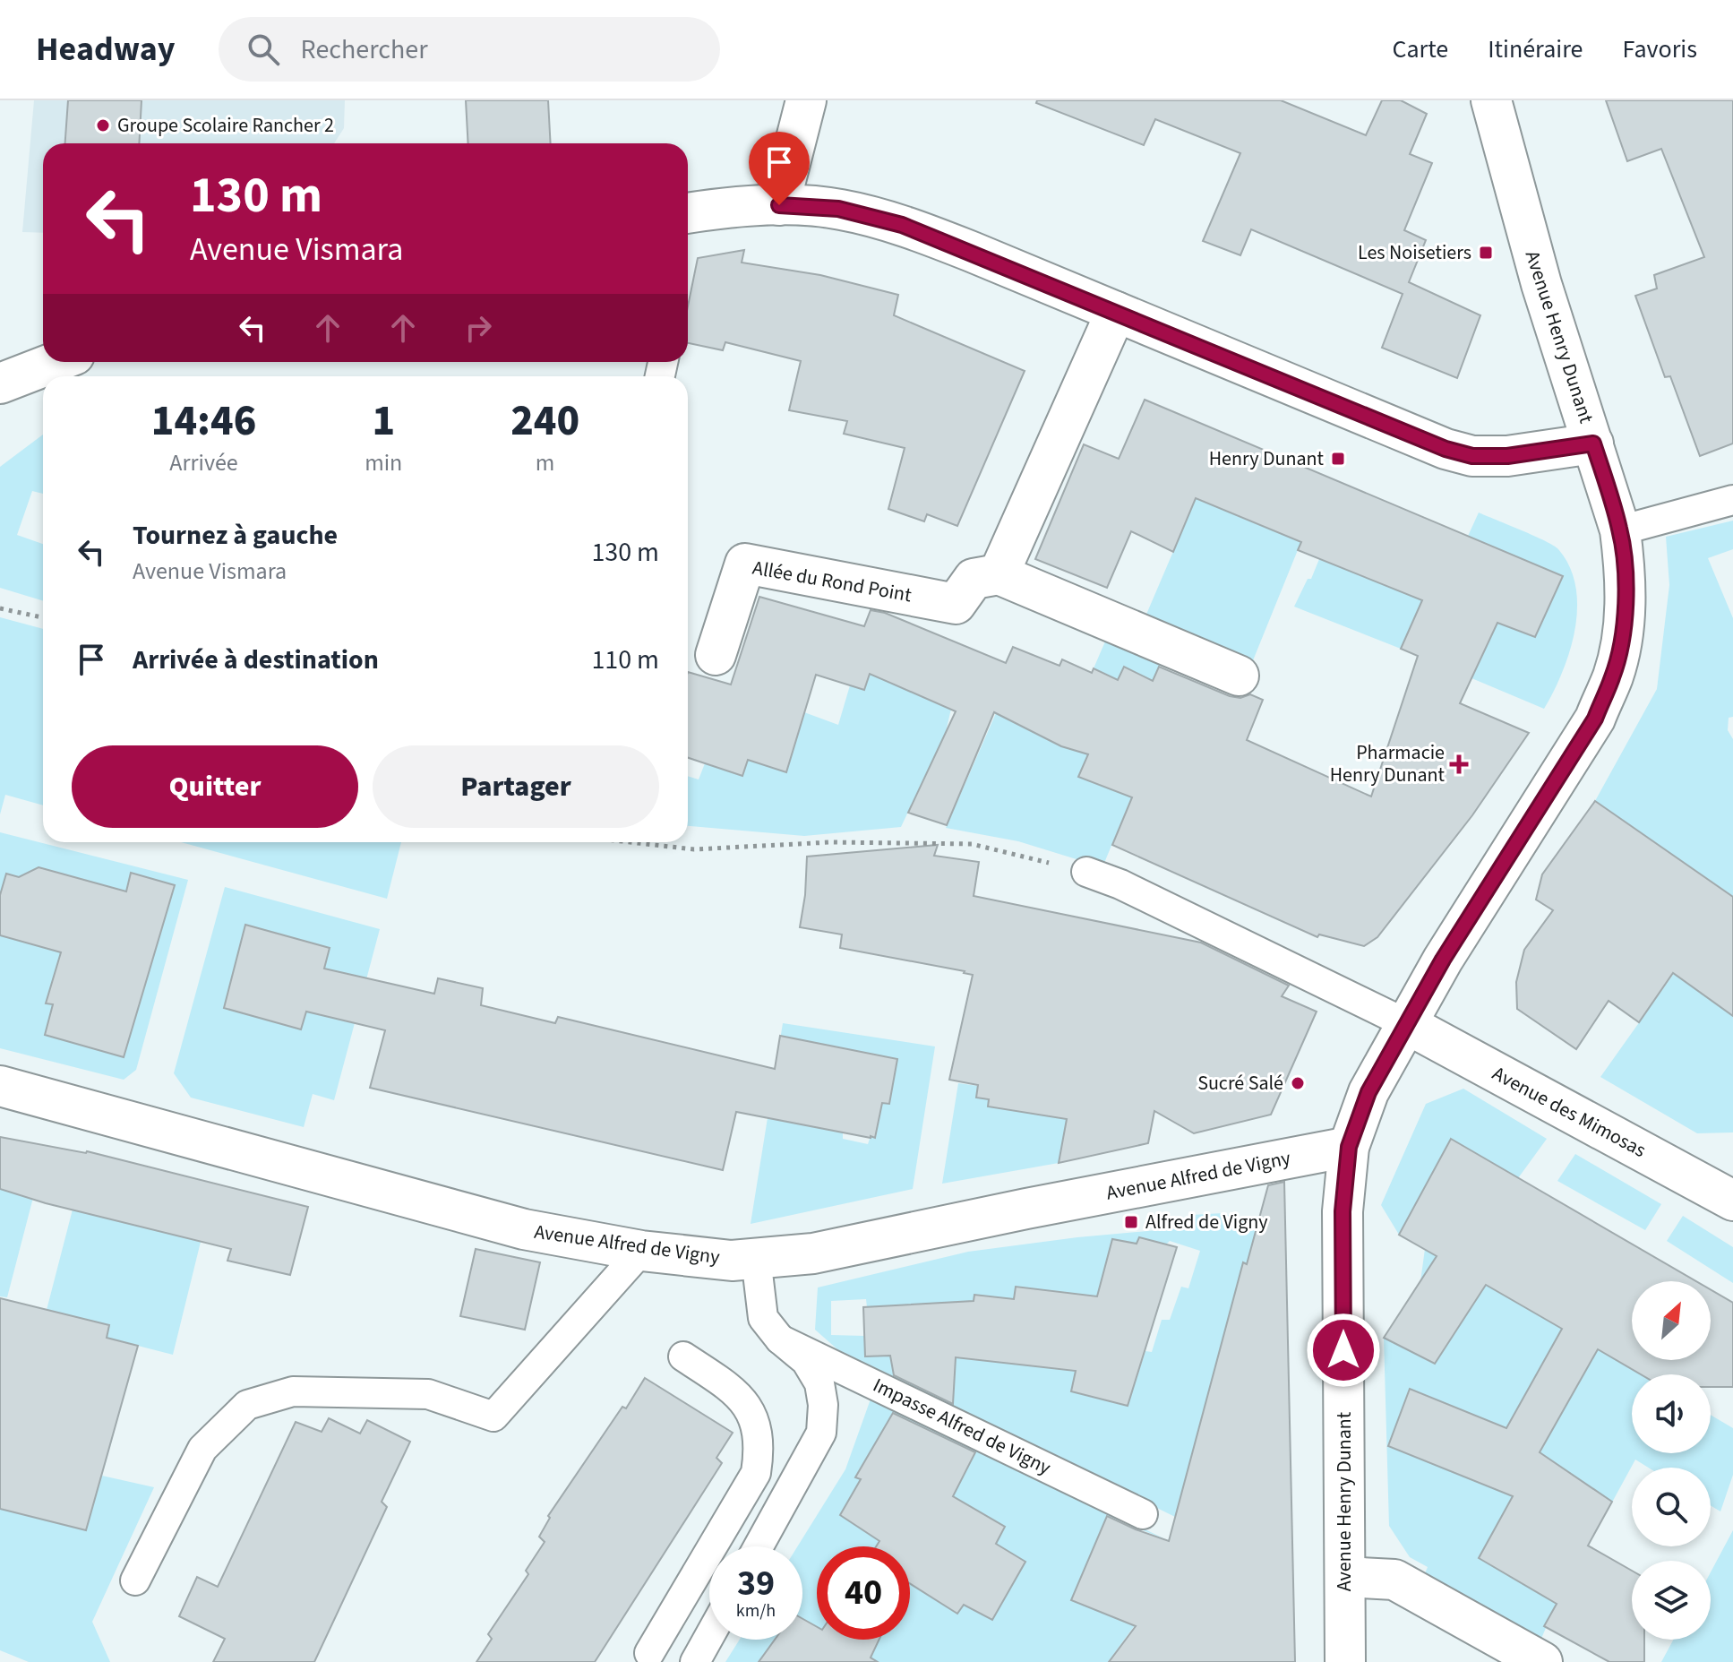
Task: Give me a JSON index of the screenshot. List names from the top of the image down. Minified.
{"streets":{"street":["Avenue Henry Dunant","Allée du Rond Point","Avenue des Mimosas","Avenue Alfred de Vigny"],"lane":["Impasse Alfred de Vigny"]},"crossings":[["Avenue Henry Dunant","Avenue des Mimosas"],["Avenue Henry Dunant","Avenue Alfred de Vigny"]],"places":{"other":["Groupe Scolaire Rancher 2","Sucré Salé"],"transit":["Les Noisetiers","Henry Dunant","Alfred de Vigny"],"health":["Pharmacie Henry Dunant"]},"north":"top right","page":{"header":"Headway","search":"Rechercher","nav":["Carte","Itinéraire","Favoris"],"turn":["130 m","Avenue Vismara"],"eta":["14:46","Arrivée","1","min","240","m"],"list":[{"name":"Tournez à gauche","note":"Avenue Vismara","value":"130 m"},{"name":"Arrivée à destination","value":"110 m"}],"buttons":["Quitter","Partager"],"speed":"39 km/h","limit":"40"}}
